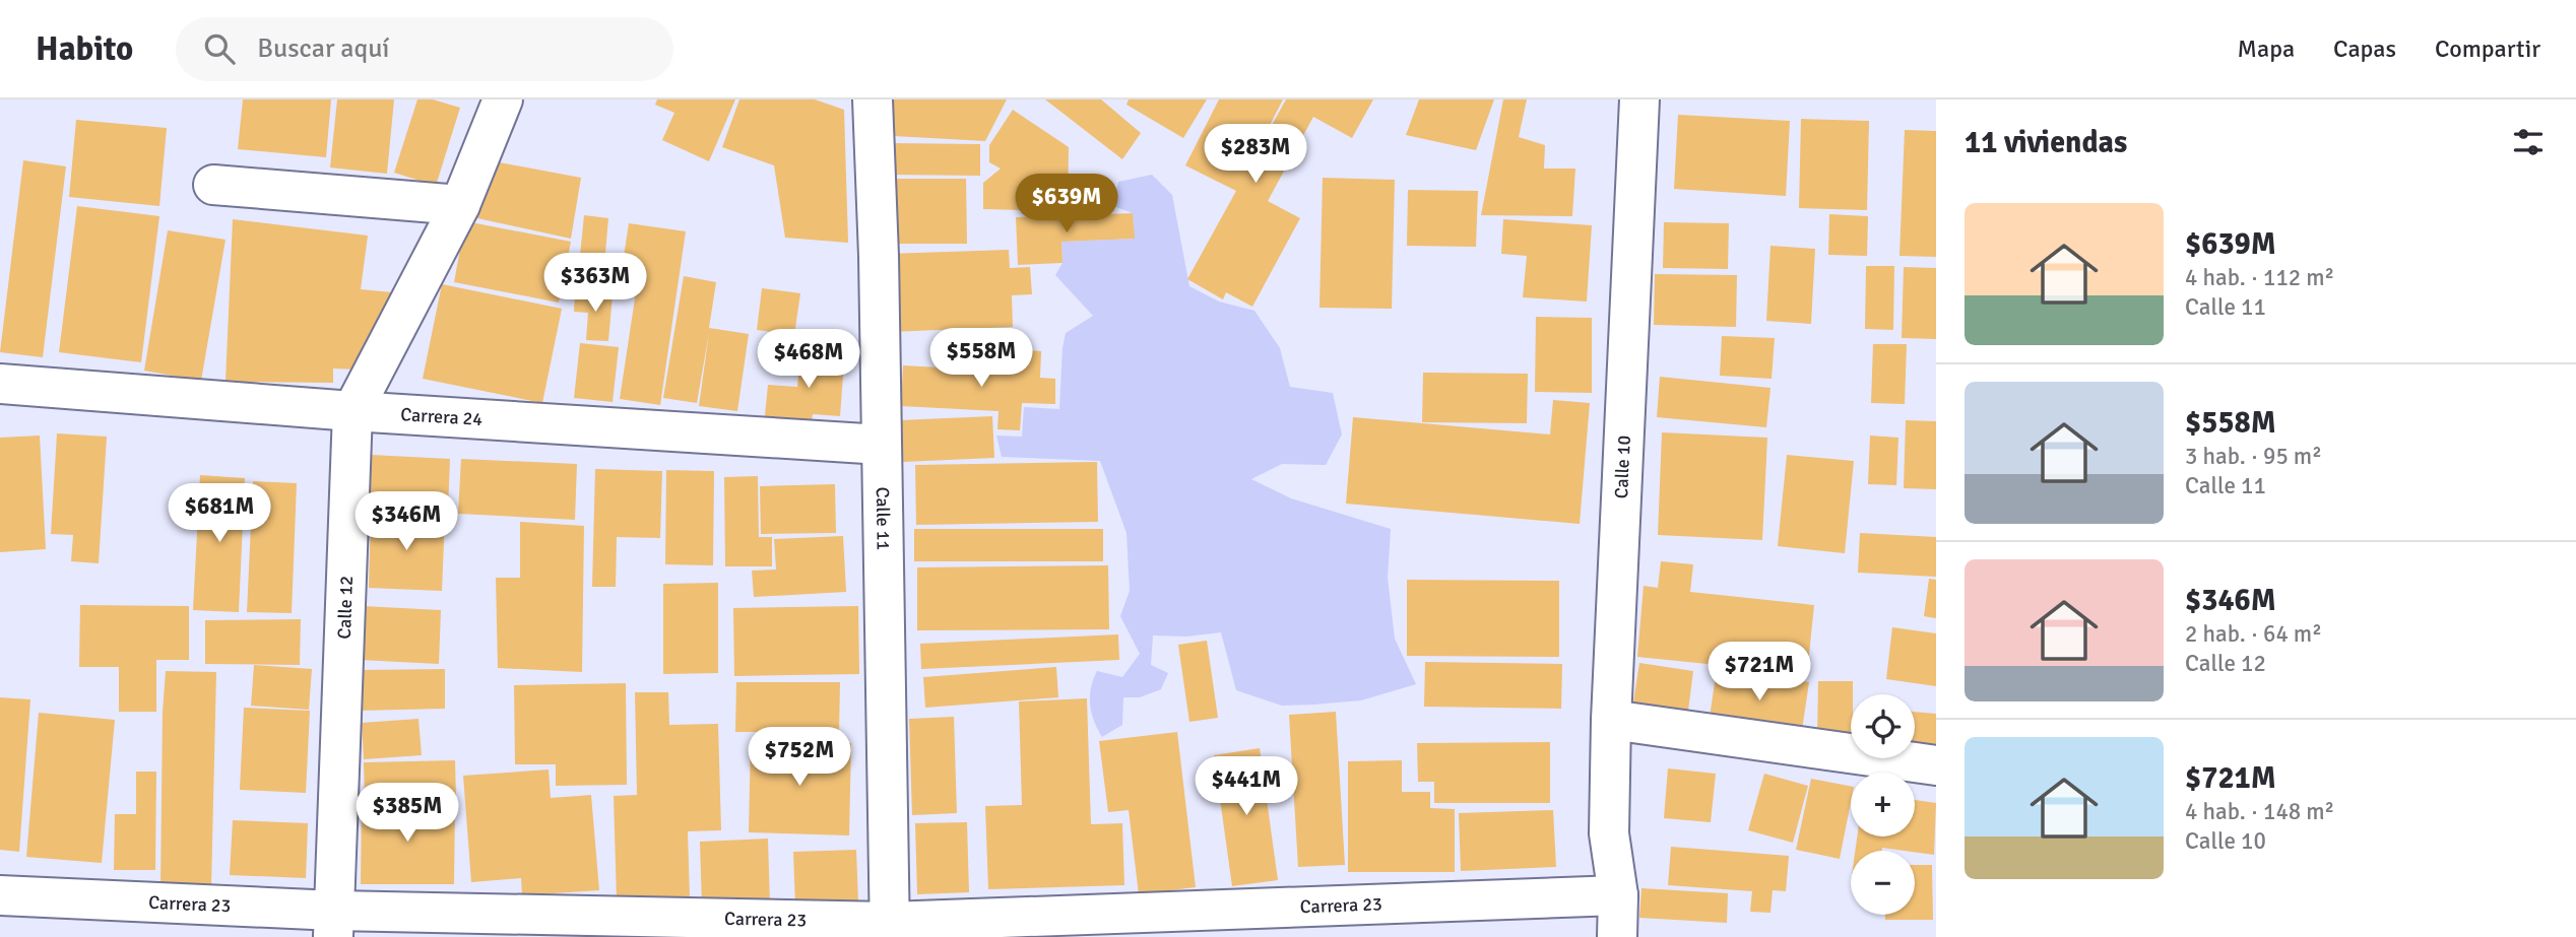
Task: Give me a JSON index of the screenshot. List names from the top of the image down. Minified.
{"streets":{"street":["Carrera 24","Calle 10","Calle 11","Calle 12","Carrera 23"]},"crossings":[["Carrera 24","Calle 11"],["Carrera 24","Calle 12"],["Calle 10","Carrera 23"],["Calle 11","Carrera 23"],["Calle 12","Carrera 23"]],"page":{"header":"Habito","search":"Buscar aquí","nav":["Mapa","Capas","Compartir"],"heading":"11 viviendas","price":["$283M","$639M","$363M","$558M","$468M","$681M","$346M","$721M","$752M","$441M","$385M"],"list":[{"name":"$639M","note":"4 hab. · 112 m² · Calle 11"},{"name":"$558M","note":"3 hab. · 95 m² · Calle 11"},{"name":"$346M","note":"2 hab. · 64 m² · Calle 12"},{"name":"$721M","note":"4 hab. · 148 m² · Calle 10"}],"map_buttons":["+","−"]}}
